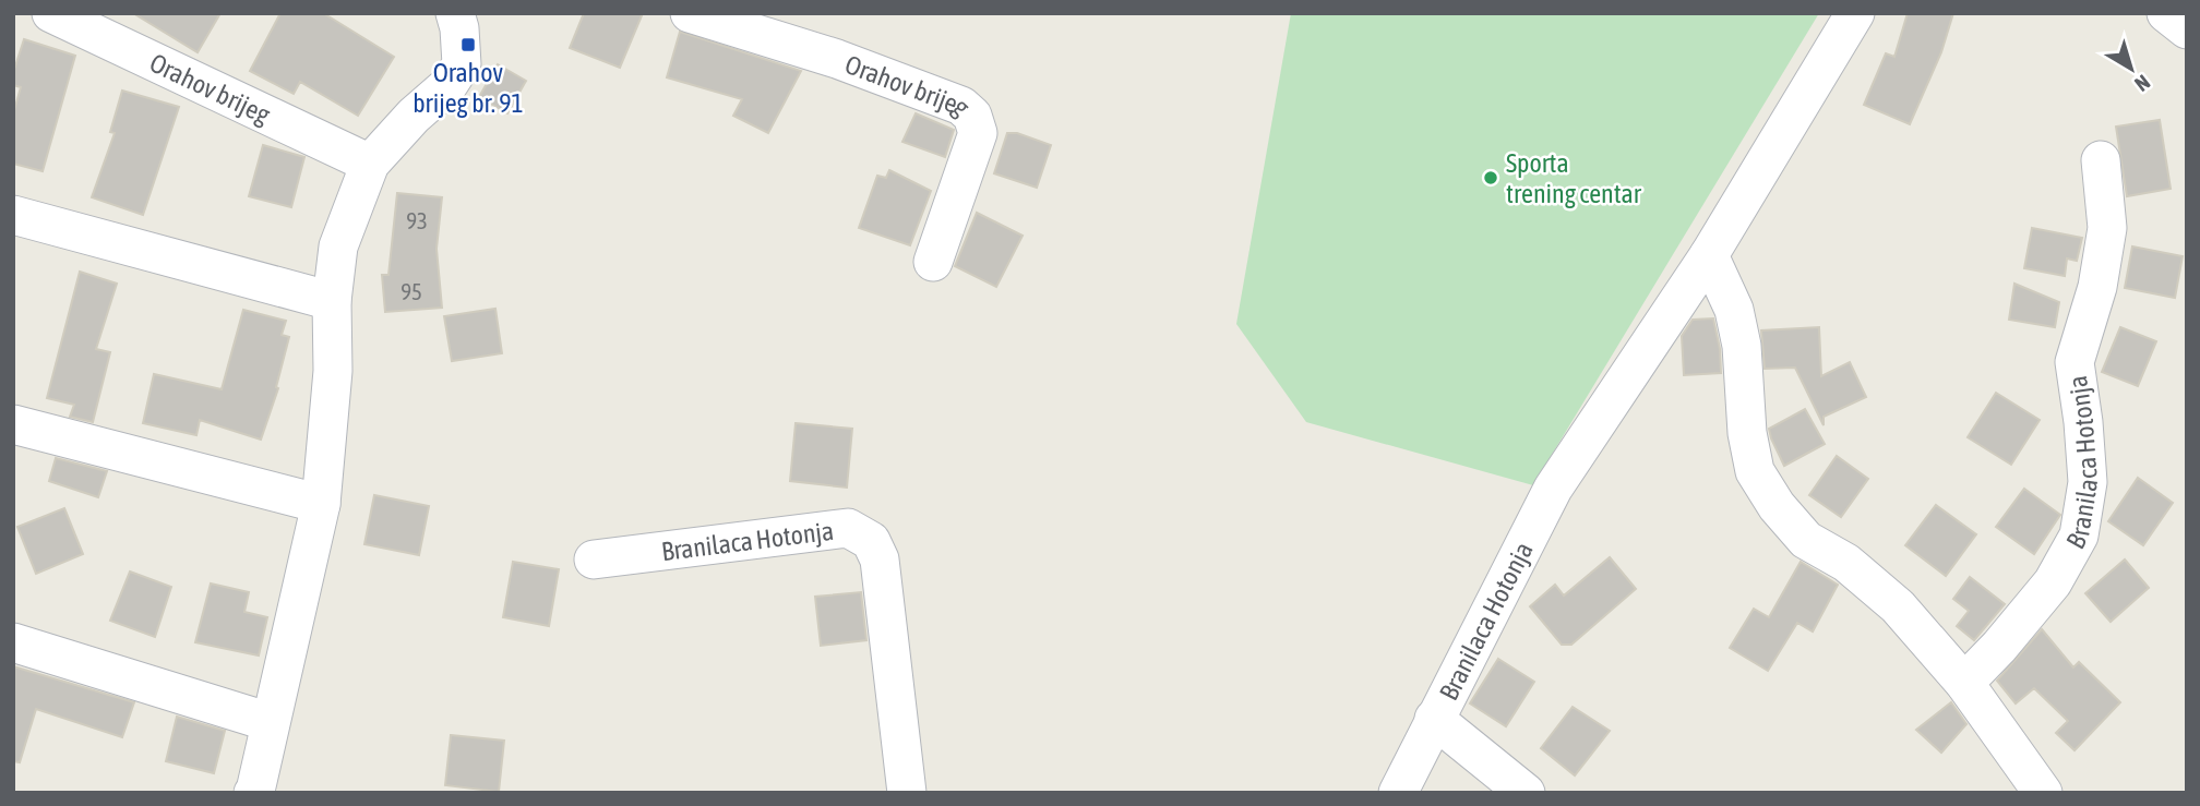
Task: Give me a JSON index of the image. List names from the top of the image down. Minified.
{"streets":{"street":["Orahov brijeg","Branilaca Hotonja"]},"places":{"transit":["Orahov brijeg br. 91"],"other":["Sporta trening centar"]},"house_numbers":["93","95"],"north":"bottom right"}
